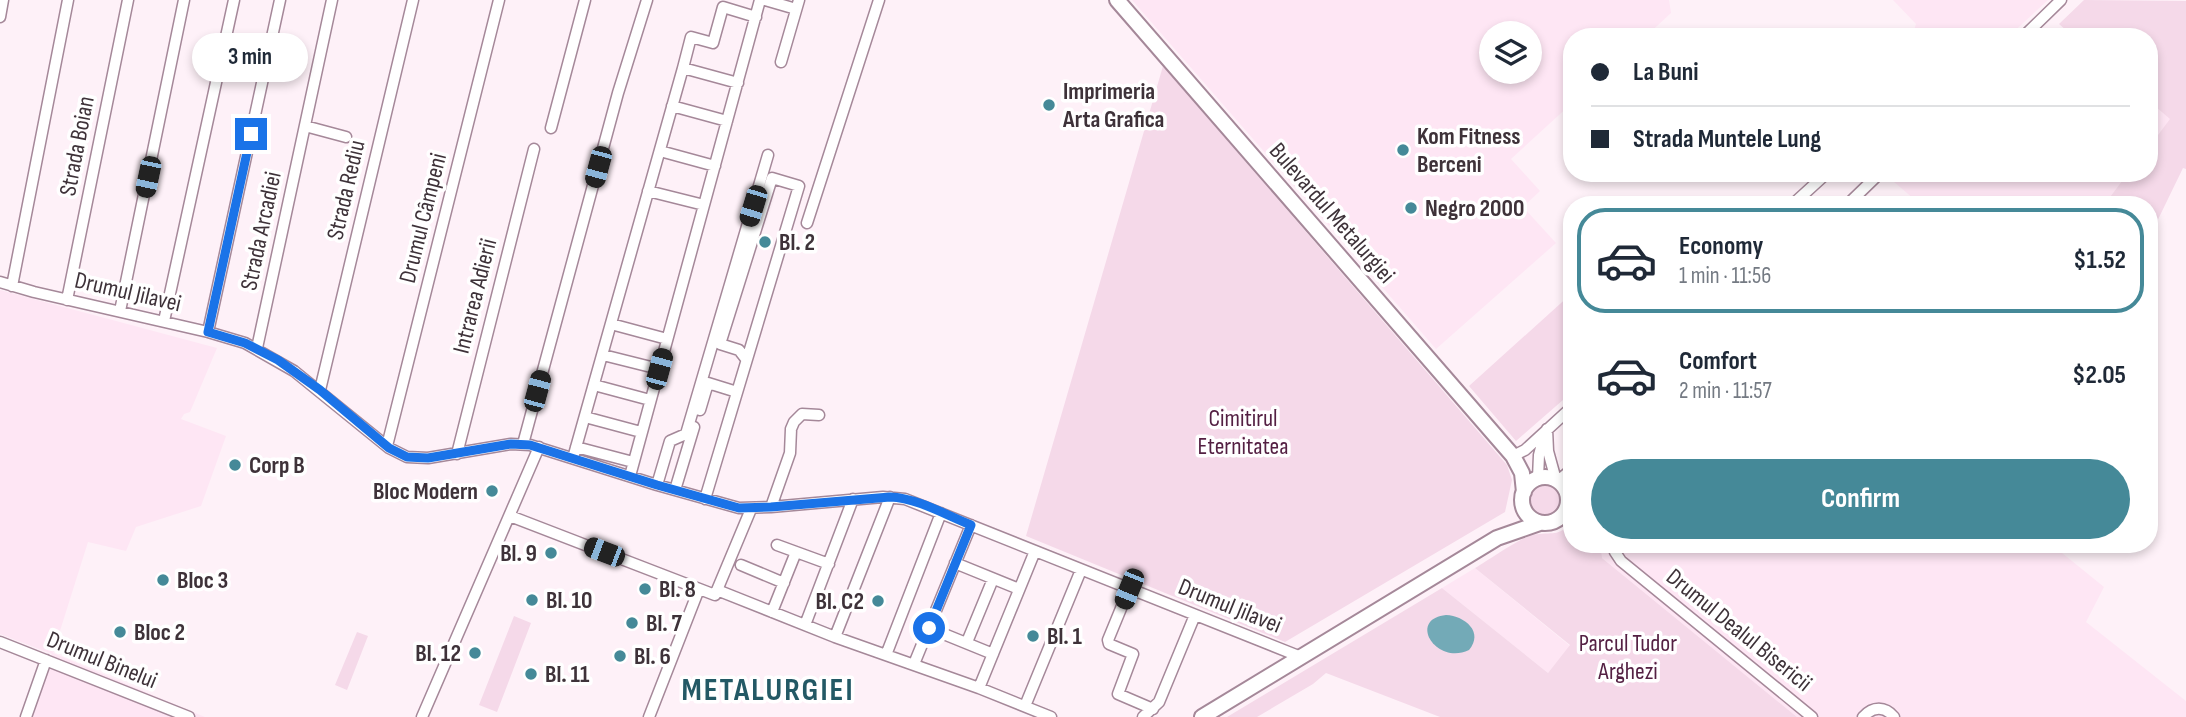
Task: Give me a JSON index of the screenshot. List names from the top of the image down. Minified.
{"streets":{"main road":["Bulevardul Metalurgiei"],"street":["Strada Boian","Strada Rediu","Drumul Câmpeni","Strada Arcadiei","Drumul Jilavei","Intrarea Adierii","Drumul Dealul Bisericii","Drumul Binelui"]},"crossings":[["Strada Boian","Drumul Jilavei"],["Strada Rediu","Drumul Jilavei"],["Drumul Câmpeni","Drumul Jilavei"],["Strada Arcadiei","Drumul Jilavei"],["Drumul Jilavei","Intrarea Adierii"]],"districts":["METALURGIEI"],"parks":["Cimitirul Eternitatea","Parcul Tudor Arghezi"],"places":["Imprimeria Arta Grafica","Kom Fitness Berceni","Negro 2000","Bl. 2","Corp B","Bloc Modern","Bl. 9","Bloc 3","Bl. 8","Bl. 10","Bl. C2","Bl. 7","Bloc 2","Bl. 1","Bl. 12","Bl. 6","Bl. 11"],"page":{"banner":["La Buni","Strada Muntele Lung"],"bubble":"3 min","list":[{"name":"Economy","note":"1 min · 11:56","value":"$1.52"},{"name":"Comfort","note":"2 min · 11:57","value":"$2.05"}],"buttons":"Confirm"}}
